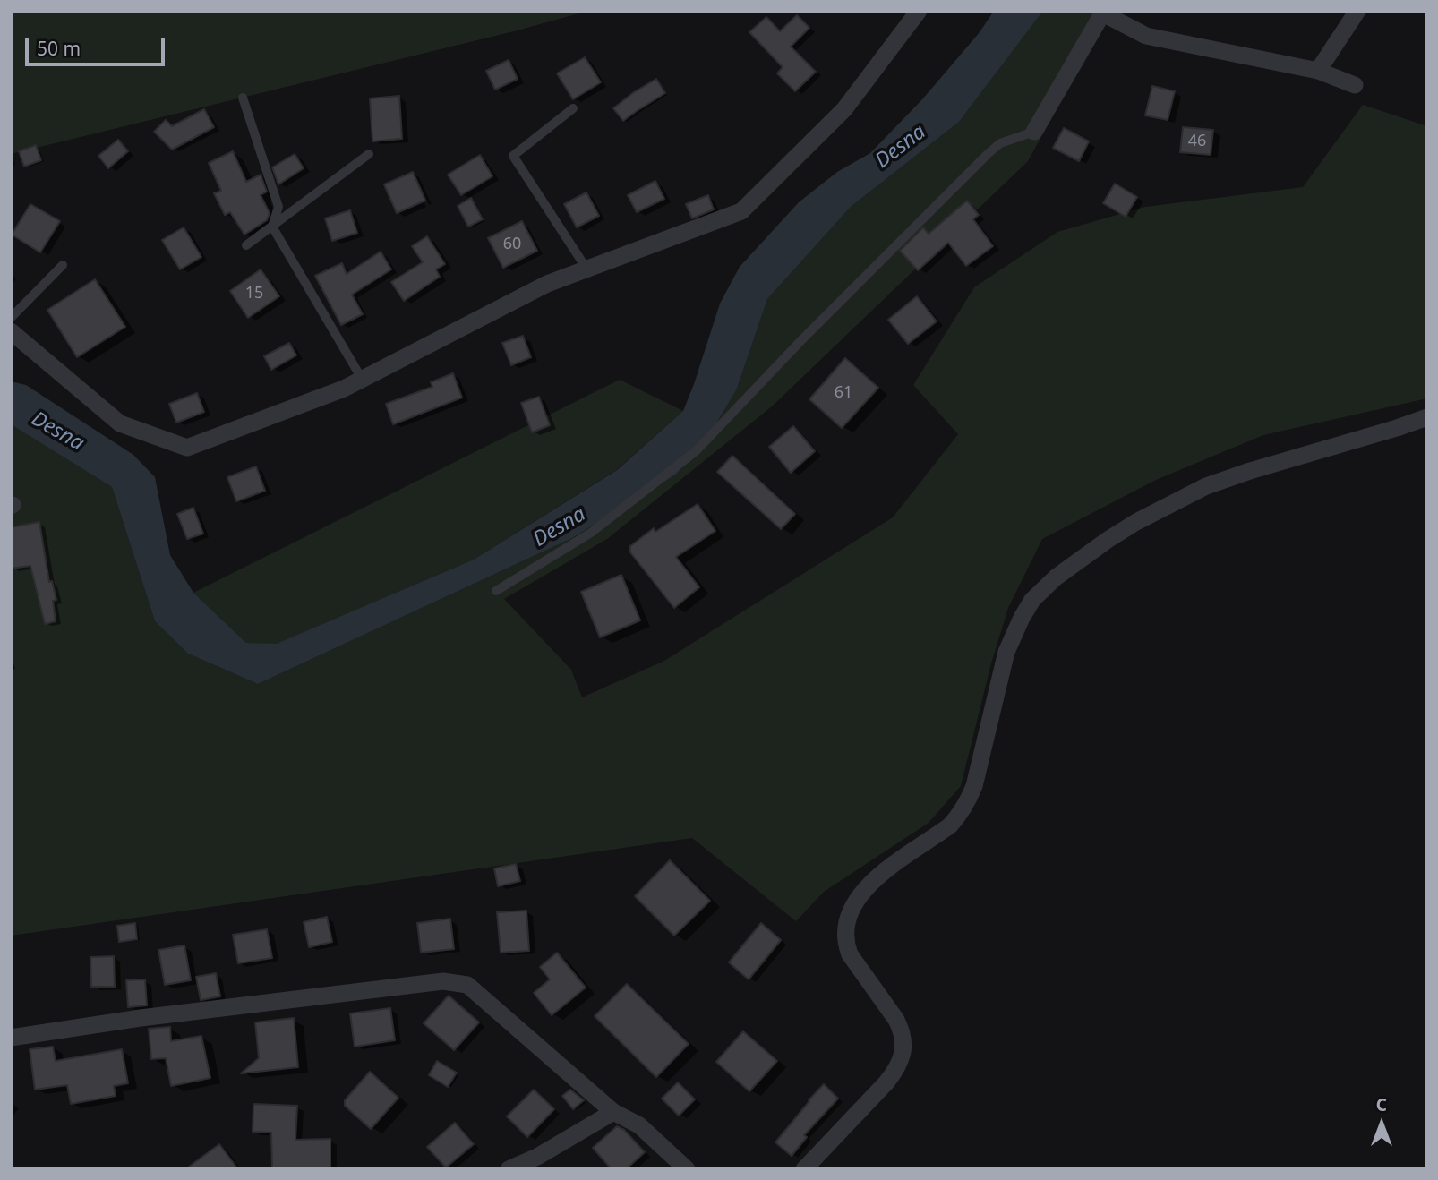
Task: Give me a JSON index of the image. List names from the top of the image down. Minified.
{"water":["Desna"],"house_numbers":["46","60","15","61"],"scale_bar":"50 m","north":"top"}
